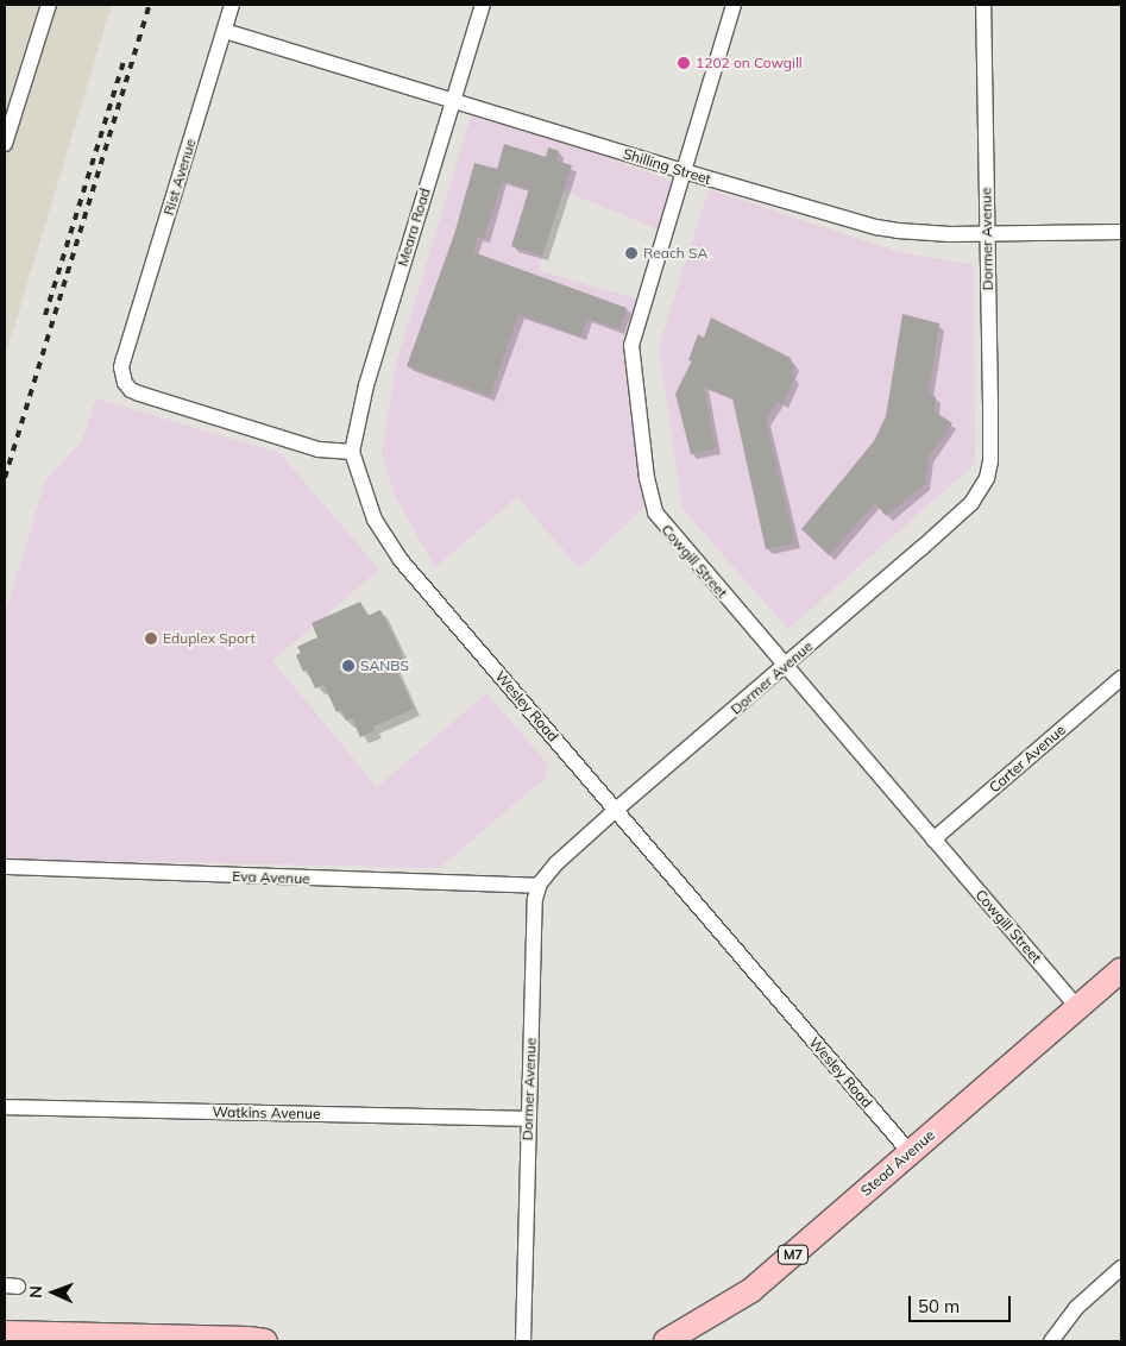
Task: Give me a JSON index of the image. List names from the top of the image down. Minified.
{"streets":{"main road":["Stead Avenue","M7"],"street":["Shilling Street","Rist Avenue","Meara Road","Dormer Avenue","Cowgill Street","Wesley Road","Carter Avenue","Eva Avenue","Watkins Avenue"]},"crossings":[["Shilling Street","Rist Avenue"],["Shilling Street","Meara Road"],["Shilling Street","Dormer Avenue"],["Shilling Street","Cowgill Street"],["Rist Avenue","Meara Road"],["Rist Avenue","Wesley Road"],["Meara Road","Wesley Road"],["Dormer Avenue","Cowgill Street"],["Dormer Avenue","Wesley Road"],["Dormer Avenue","Eva Avenue"],["Dormer Avenue","Watkins Avenue"],["Cowgill Street","Carter Avenue"],["Cowgill Street","Stead Avenue"],["Wesley Road","Stead Avenue"]],"places":["1202 on Cowgill","Reach SA","Eduplex Sport","SANBS"],"scale_bar":"50 m","north":"left"}
